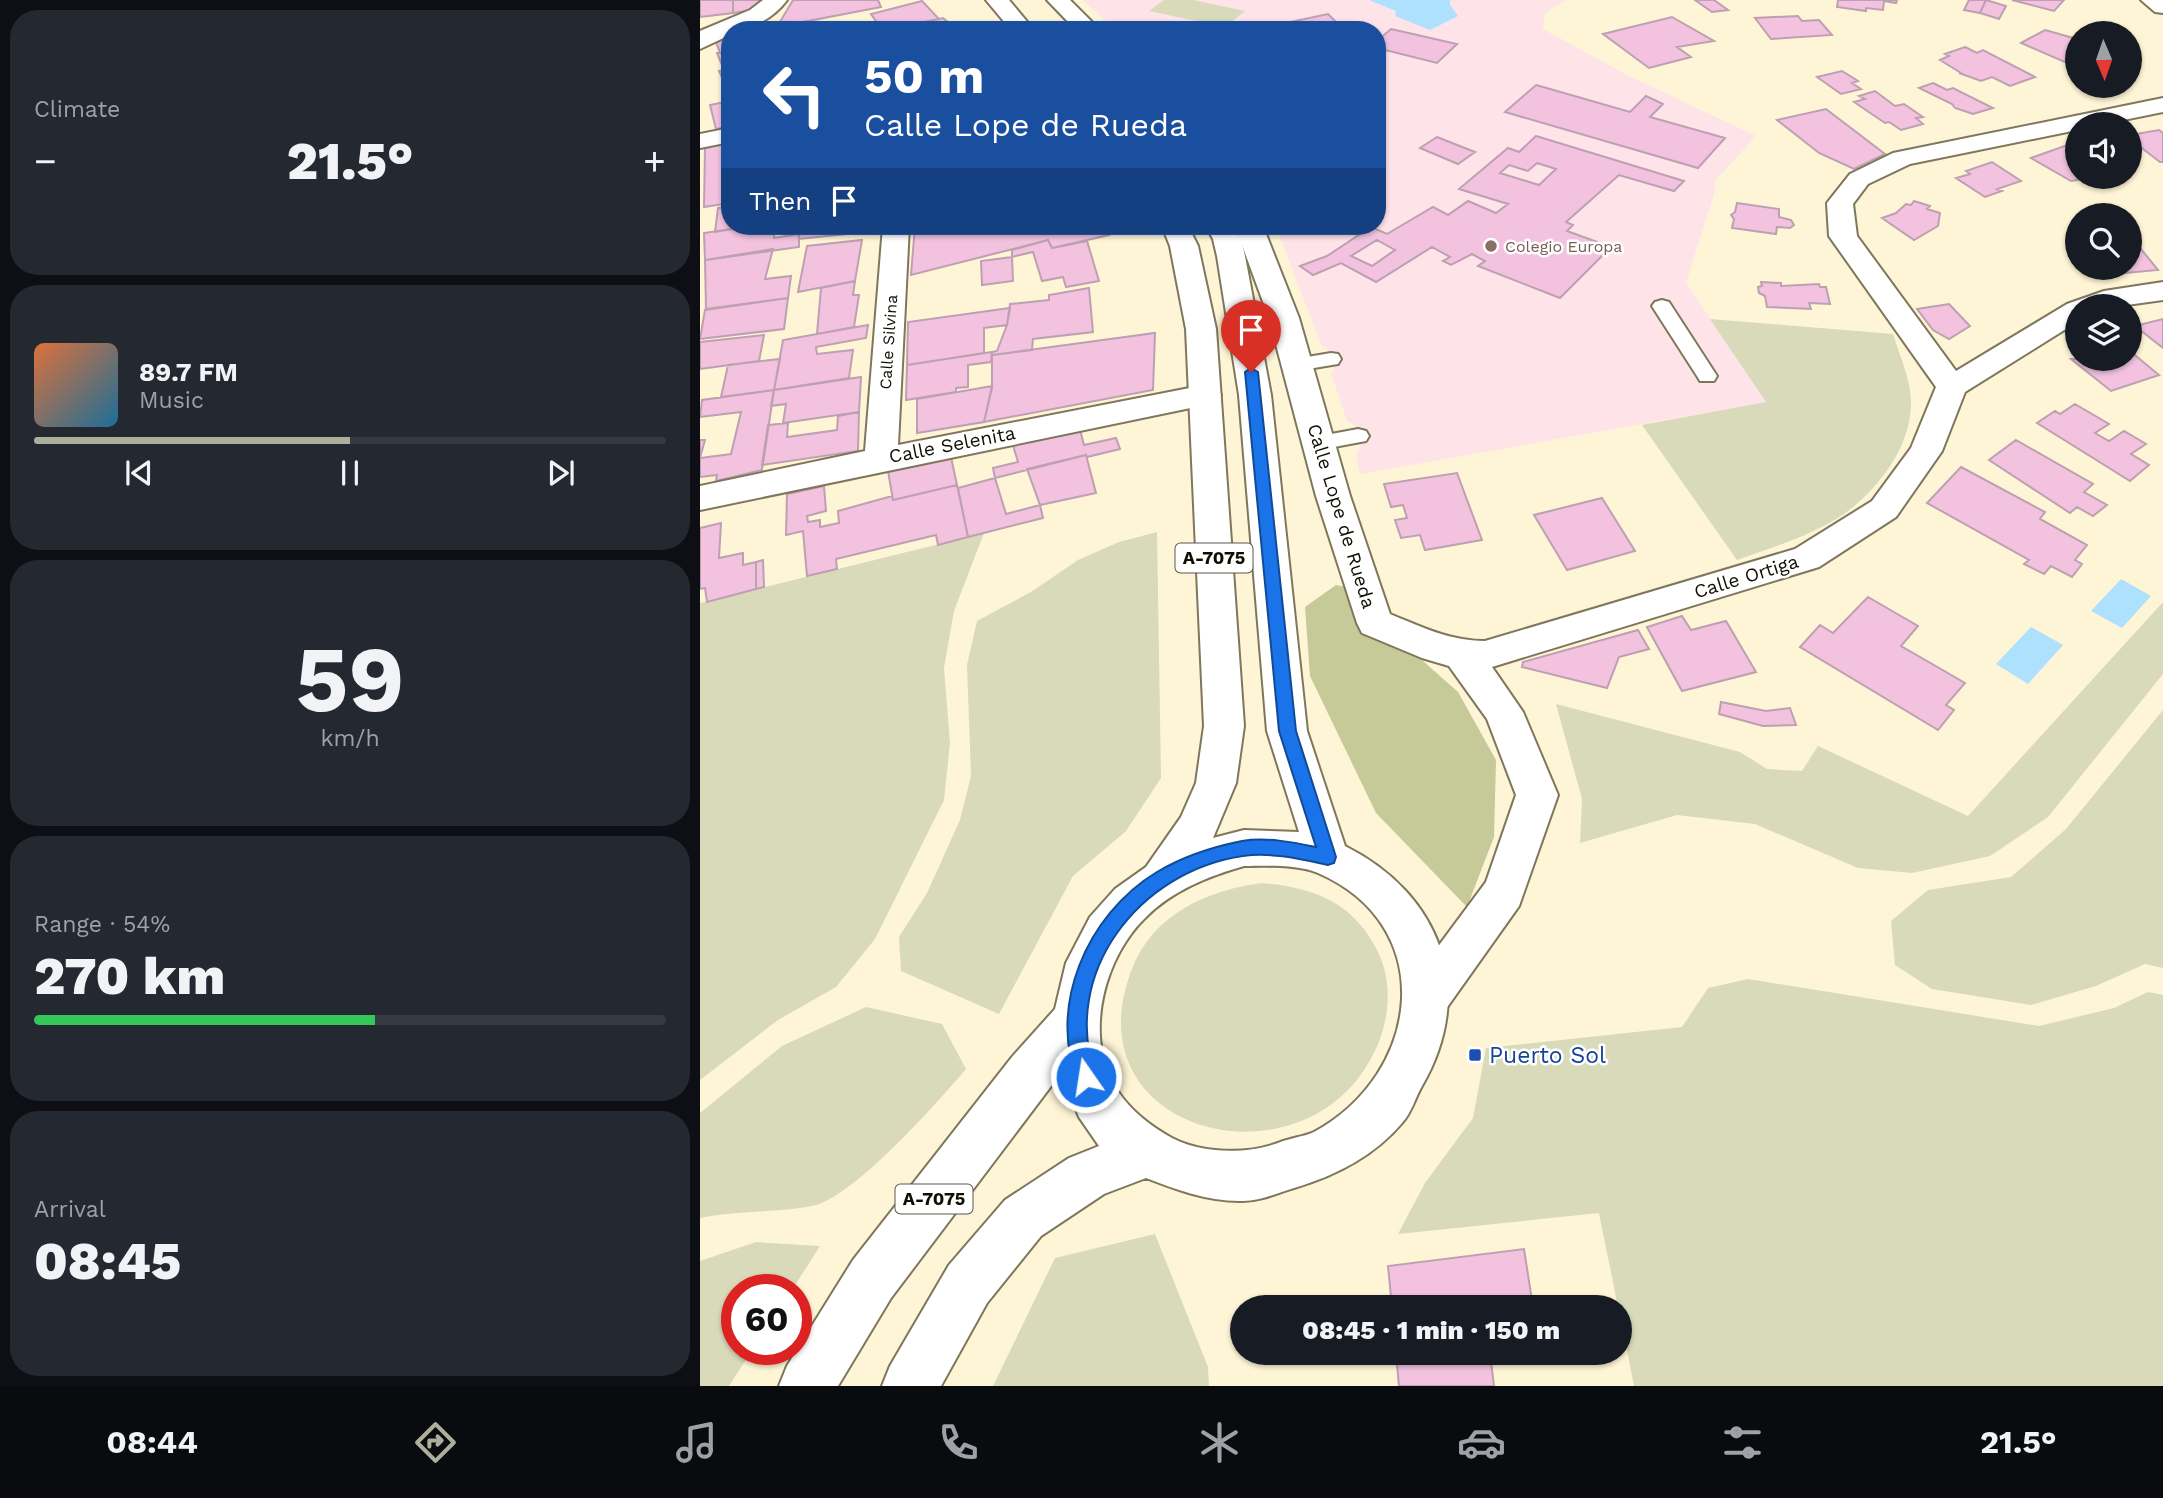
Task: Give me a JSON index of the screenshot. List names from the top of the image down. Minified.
{"streets":{"street":["Calle Silvina","Calle Selenita","Calle Lope de Rueda","A-7075","Calle Ortiga"]},"crossings":[["Calle Silvina","Calle Selenita"],["Calle Selenita","A-7075"],["Calle Lope de Rueda","A-7075"],["Calle Lope de Rueda","Calle Ortiga"]],"places":{"other":["Colegio Europa"],"transit":["Puerto Sol"]},"north":"bottom","page":{"tile":["Climate",["59","km/h"],["Range · 54%","270 km"],["Arrival","08:45"]],"turn":["50 m","Calle Lope de Rueda"],"heat":["−","21.5°","+"],"then":"Then","song":["89.7 FM","Music"],"limit":"60","trip":"08:45 · 1 min · 150 m","tabs":["08:44","21.5°"]}}
